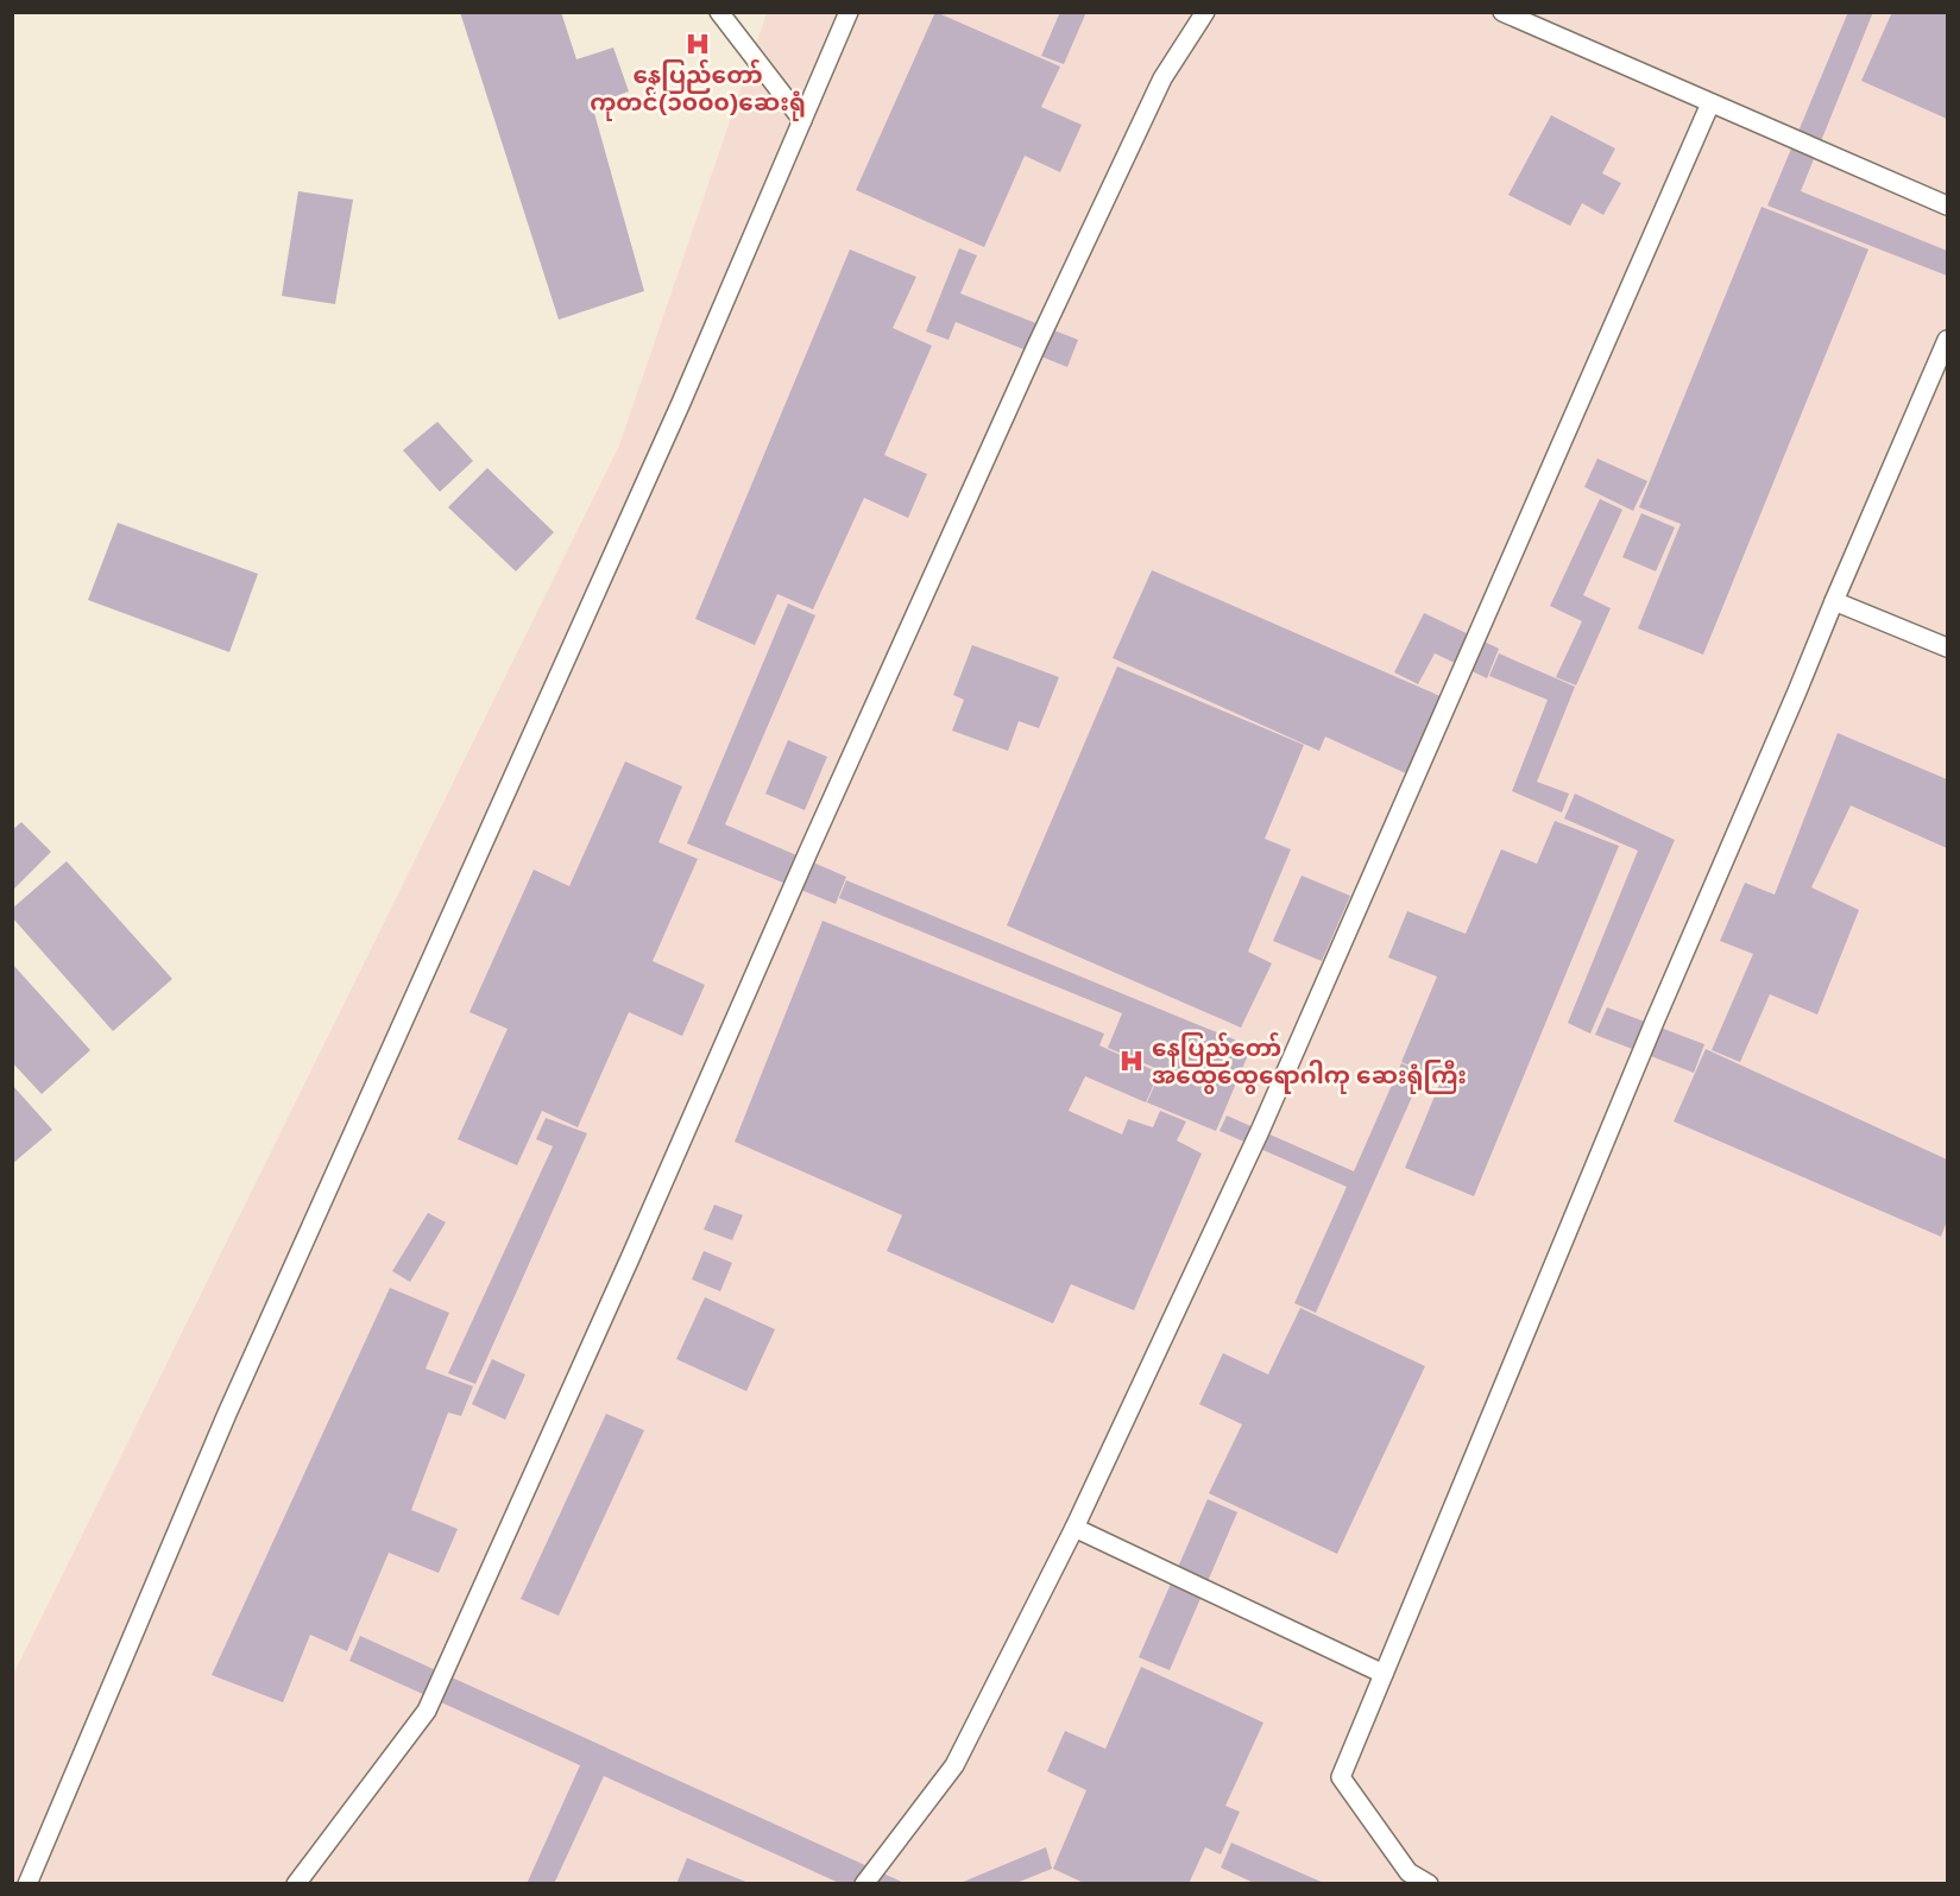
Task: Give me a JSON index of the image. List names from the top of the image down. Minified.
{"places":{"hospital":["နေပြည်တော် ကုတင်(၁၀၀၀)ဆေးရုံ","နေပြည်တော် အထွေထွေရောဂါကု ဆေးရုံကြီး"]}}
